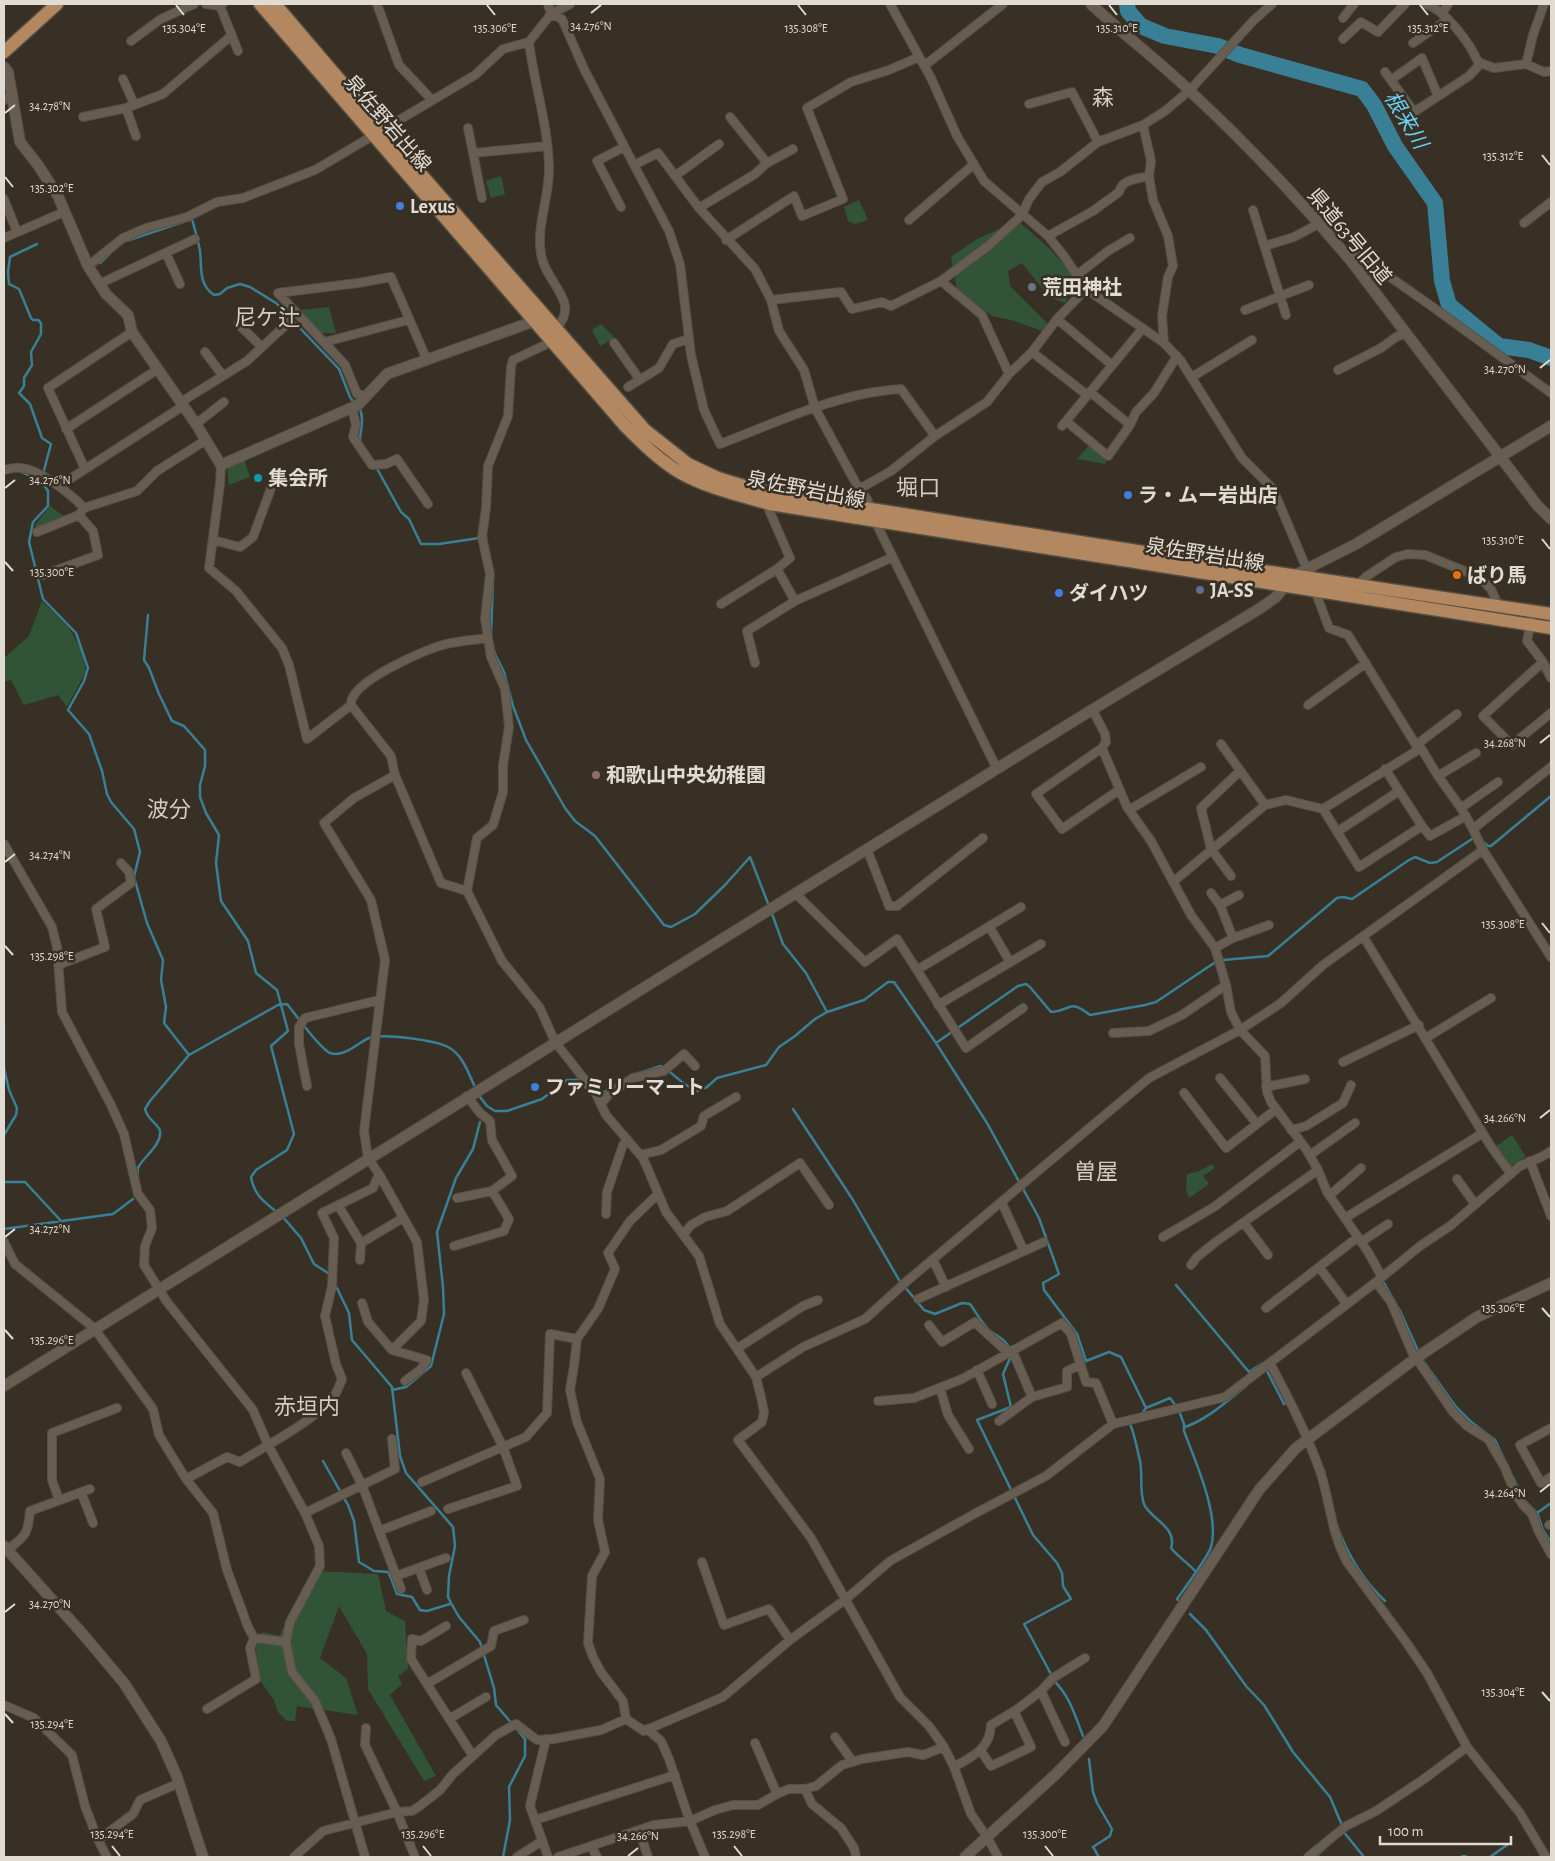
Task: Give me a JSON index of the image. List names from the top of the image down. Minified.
{"streets":{"main road":["泉佐野岩出線"],"street":["県道63号旧道"]},"districts":["森","尼ケ辻","堀口","波分","曽屋","赤垣内"],"water":["根来川"],"places":["Lexus","荒田神社","集会所","ラ・ムー岩出店","ばり馬","JA-SS","ダイハツ","和歌山中央幼稚園","ファミリーマート"],"scale_bar":"100 m","coordinates":["34.276°N","135.304°E","135.306°E","135.308°E","135.310°E","135.312°E","34.278°N","135.302°E","34.270°N","135.300°E","34.268°N","34.274°N","135.298°E","34.266°N","34.272°N","135.296°E","34.264°N","135.294°E"]}
